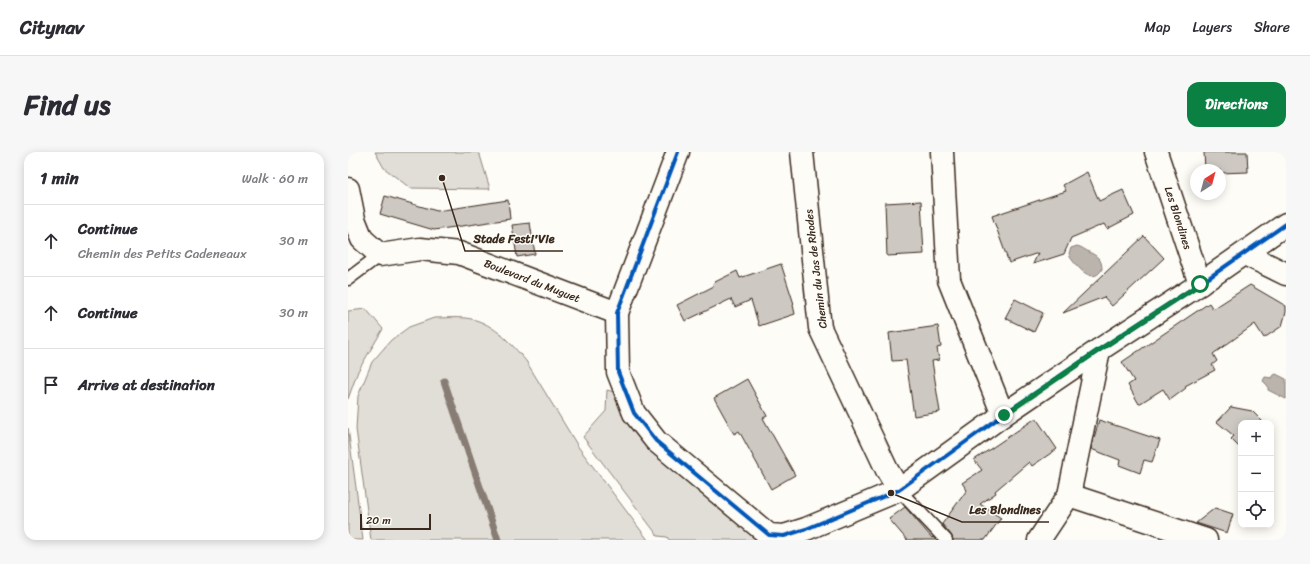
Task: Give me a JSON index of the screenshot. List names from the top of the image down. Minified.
{"streets":{"street":["Les Blondines","Chemin du Jas de Rhodes","Boulevard du Muguet"]},"places":["Stade Festi'Vie","Les Blondines"],"scale_bar":"20 m","north":"top right","page":{"header":"Citynav","nav":["Map","Layers","Share"],"title":"Find us","buttons":"Directions","heading":["1 min","Walk · 60 m"],"list":[["Continue","Chemin des Petits Cadeneaux","30 m"],["Continue","30 m"],"Arrive at destination"],"map_buttons":["+","−"],"scale":"20 m"}}
